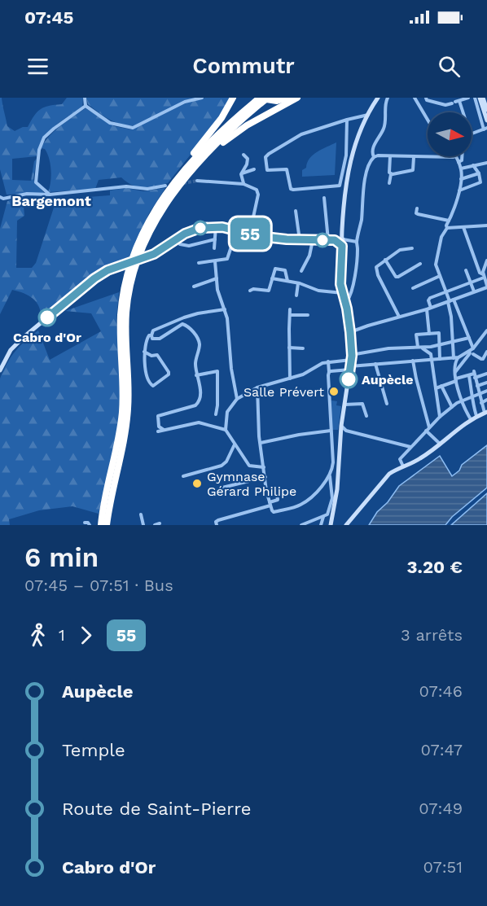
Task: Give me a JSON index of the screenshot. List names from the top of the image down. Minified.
{"districts":["Bargemont"],"places":["Cabro d'Or","Aupècle","Salle Prévert","Gymnase Gérard Philipe"],"lines":["bus line 55"],"north":"right","page":{"status":"07:45","header":"Commutr","on_map":"55","heading":["6 min","07:45 – 07:51 · Bus","3.20 €"],"legs":["1","55","3 arrêts"],"list":[{"name":"Aupècle","value":"07:46"},{"name":"Temple","value":"07:47"},{"name":"Route de Saint-Pierre","value":"07:49"},{"name":"Cabro d'Or","value":"07:51"}]}}
